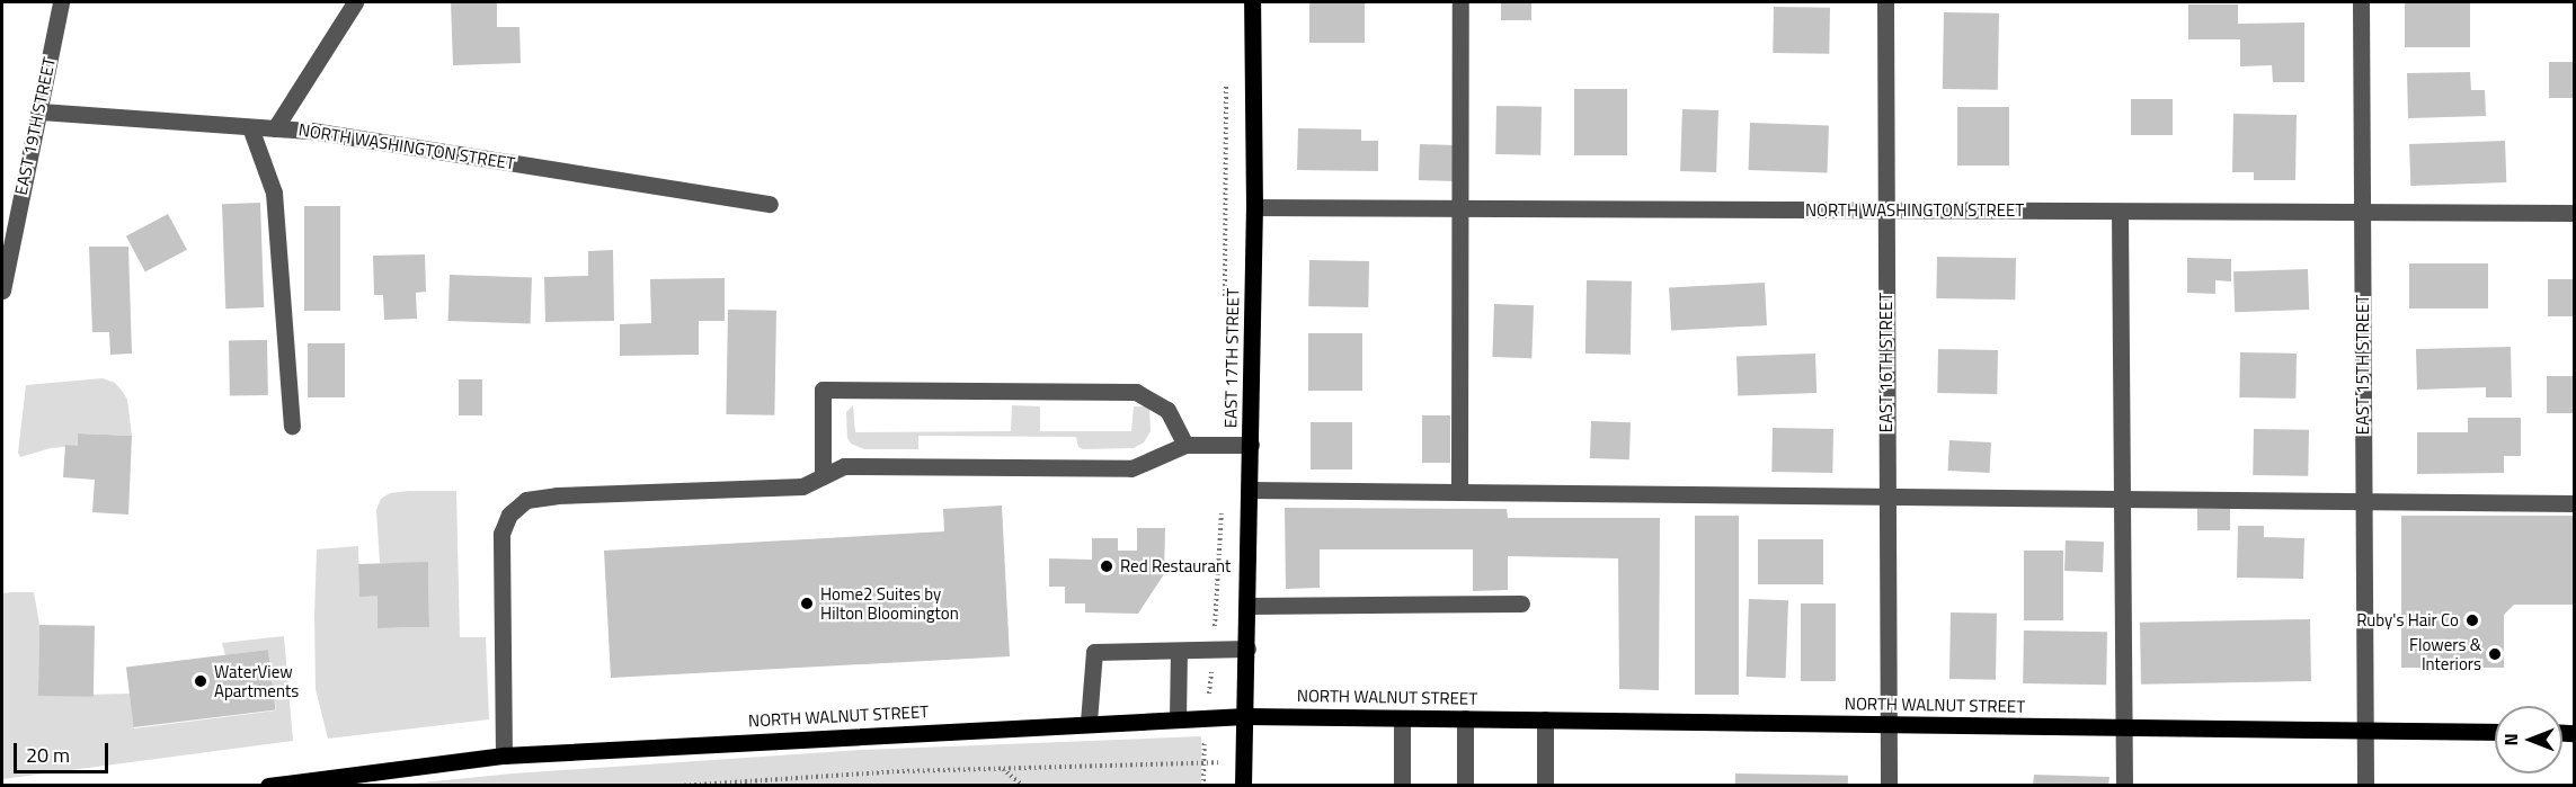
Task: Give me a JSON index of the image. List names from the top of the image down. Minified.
{"streets":{"main road":["EAST 17TH STREET","NORTH WALNUT STREET"],"street":["EAST 19TH STREET","NORTH WASHINGTON STREET","EAST 16TH STREET","EAST 15TH STREET"]},"crossings":[["EAST 19TH STREET","NORTH WASHINGTON STREET"],["NORTH WASHINGTON STREET","EAST 17TH STREET"],["NORTH WASHINGTON STREET","EAST 16TH STREET"],["NORTH WASHINGTON STREET","EAST 15TH STREET"],["EAST 17TH STREET","NORTH WALNUT STREET"],["EAST 16TH STREET","NORTH WALNUT STREET"],["EAST 15TH STREET","NORTH WALNUT STREET"]],"places":["Red Restaurant","Home2 Suites by Hilton Bloomington","Ruby's Hair Co","Flowers & Interiors","WaterView Apartments"],"scale_bar":"20 m","north":"left"}
